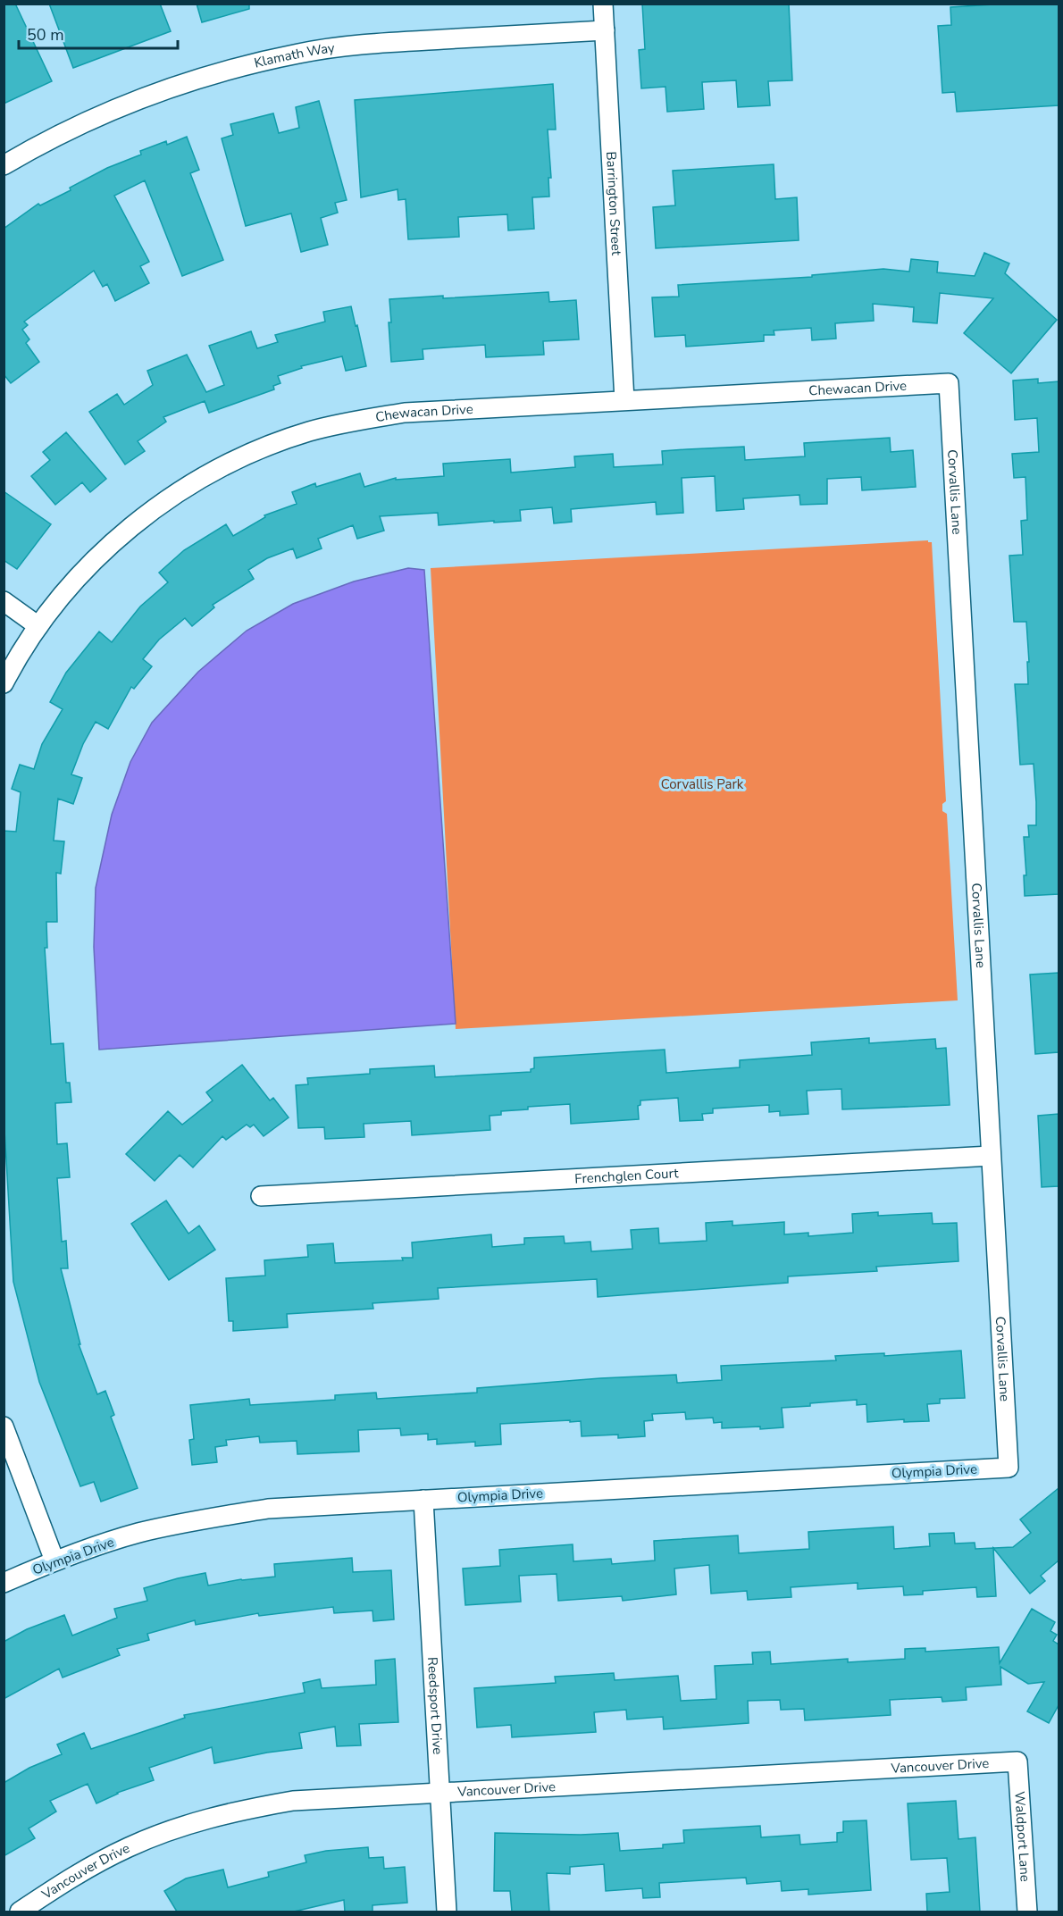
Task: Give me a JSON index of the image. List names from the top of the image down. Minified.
{"streets":{"street":["Klamath Way","Barrington Street","Chewacan Drive","Corvallis Lane","Frenchglen Court","Olympia Drive","Reedsport Drive","Vancouver Drive","Waldport Lane"]},"crossings":[["Klamath Way","Barrington Street"],["Barrington Street","Chewacan Drive"],["Chewacan Drive","Corvallis Lane"],["Corvallis Lane","Frenchglen Court"],["Corvallis Lane","Olympia Drive"],["Olympia Drive","Reedsport Drive"],["Reedsport Drive","Vancouver Drive"],["Vancouver Drive","Waldport Lane"]],"parks":["Corvallis Park"],"scale_bar":"50 m"}
